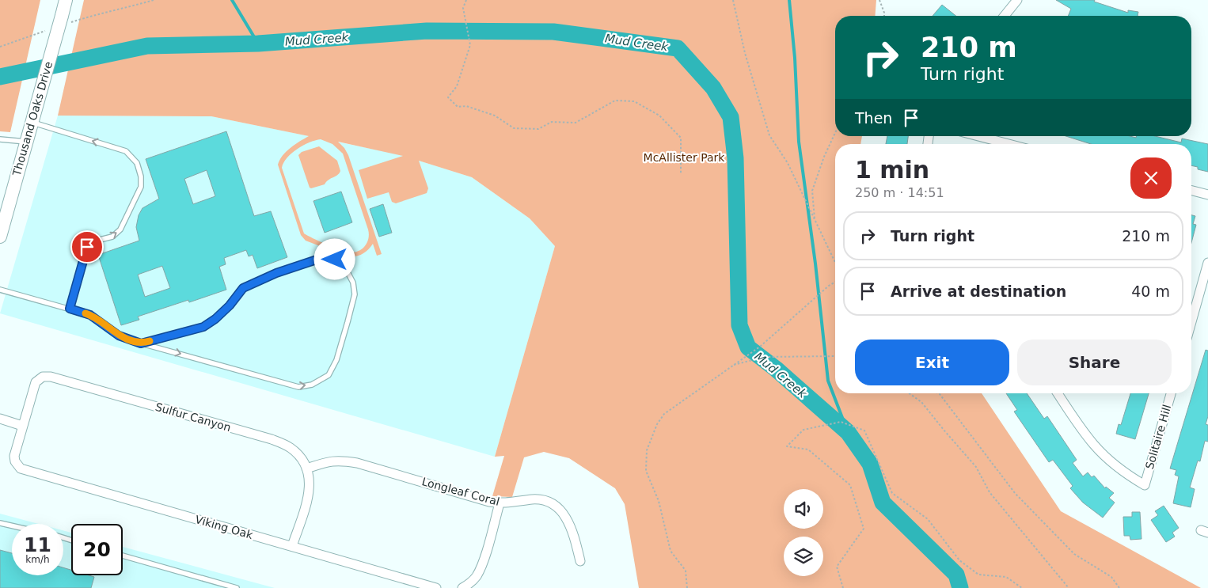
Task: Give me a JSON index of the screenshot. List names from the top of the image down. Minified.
{"streets":{"main road":["Thousand Oaks Drive"],"street":["Sulfur Canyon","Solitaire Hill","Longleaf Coral","Viking Oak"]},"crossings":[["Sulfur Canyon","Longleaf Coral"],["Sulfur Canyon","Viking Oak"]],"water":["Mud Creek"],"parks":["McAllister Park"],"page":{"turn":["210 m","Turn right"],"then":"Then","heading":["1 min","250 m · 14:51"],"list":[{"name":"Turn right","value":"210 m"},{"name":"Arrive at destination","value":"40 m"}],"buttons":["Exit","Share"],"speed":"11 km/h","limit":"20"}}
